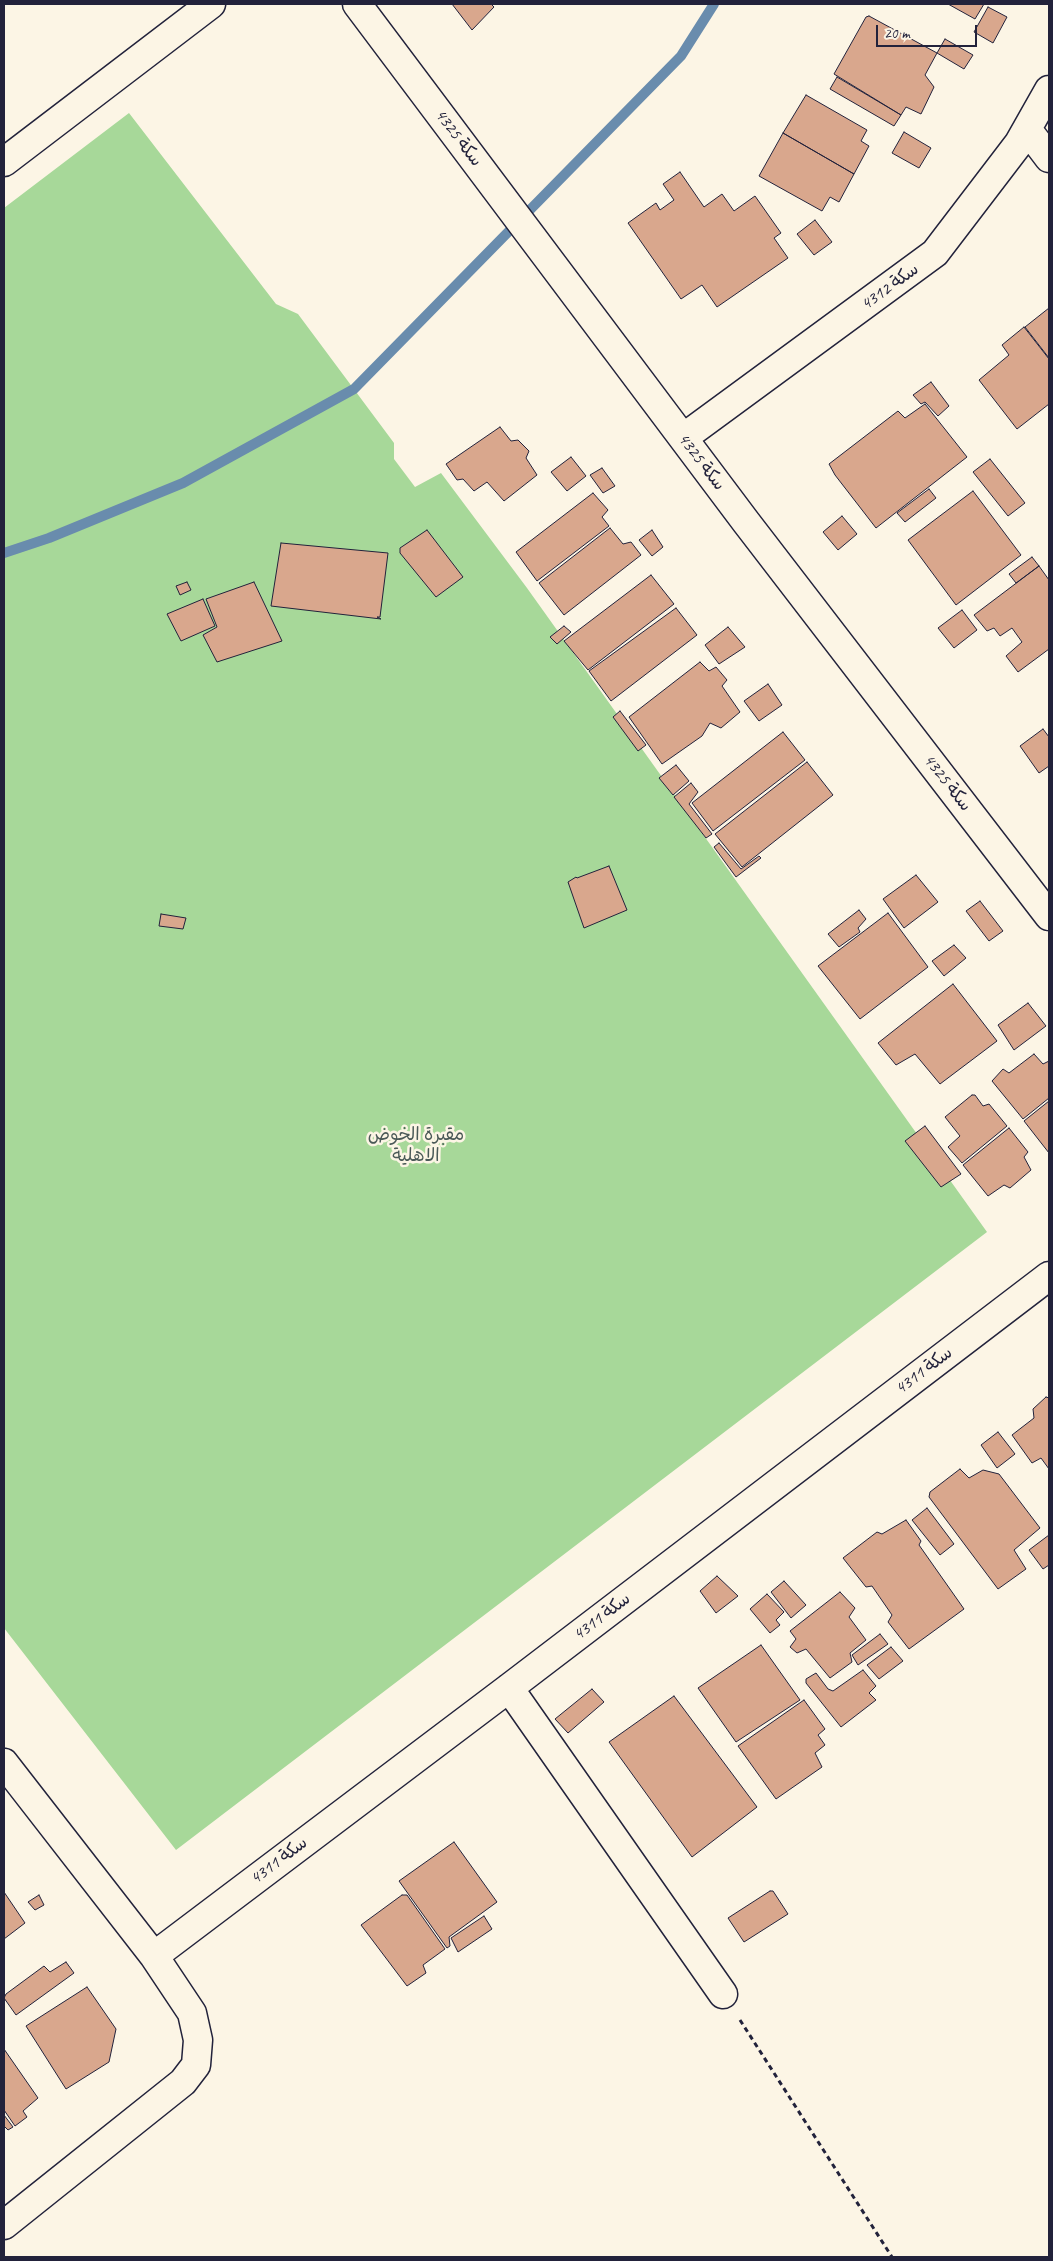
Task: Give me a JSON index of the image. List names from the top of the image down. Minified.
{"streets":{"street":["سكة 4325","سكة 4312","سكة 4311"]},"crossings":[["سكة 4325","سكة 4312"]],"parks":["مقبرة الخوض الاهلية"],"scale_bar":"20 m"}
